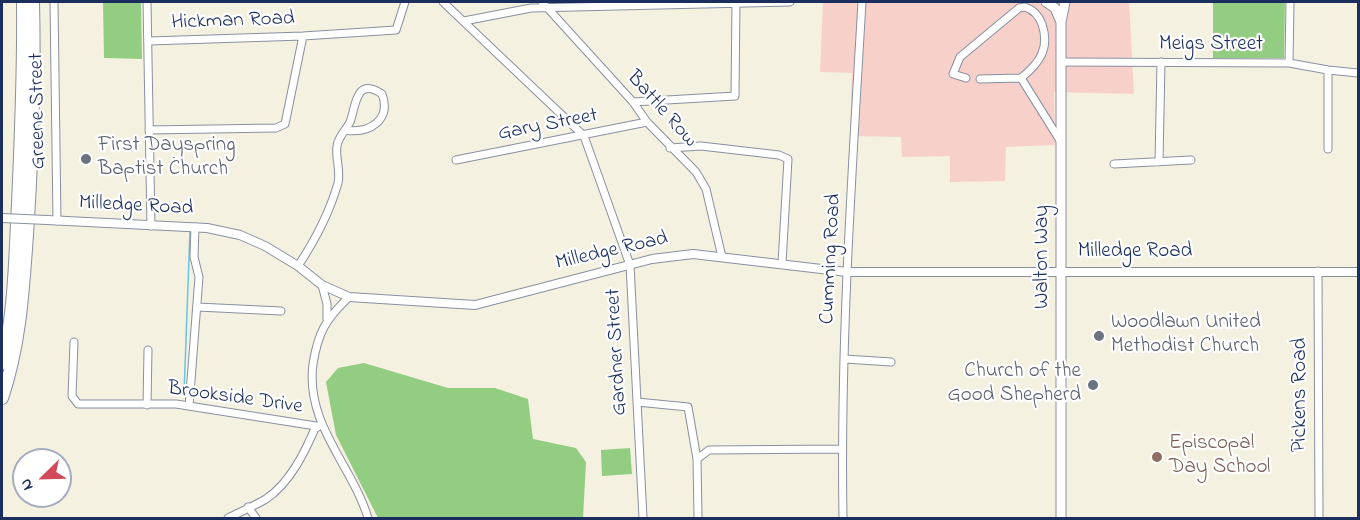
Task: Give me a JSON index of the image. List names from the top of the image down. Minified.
{"streets":{"main road":["Walton Way"],"street":["Hickman Road","Meigs Street","Battle Row","Greene Street","Gary Street","Milledge Road","Cumming Road","Gardner Street","Pickens Road","Brookside Drive"]},"crossings":[["Meigs Street","Walton Way"],["Battle Row","Gary Street"],["Battle Row","Milledge Road"],["Greene Street","Milledge Road"],["Gary Street","Gardner Street"],["Milledge Road","Walton Way"],["Milledge Road","Cumming Road"],["Milledge Road","Gardner Street"],["Milledge Road","Pickens Road"]],"places":["First Dayspring Baptist Church","Woodlawn United Methodist Church","Church of the Good Shepherd","Episcopal Day School"],"north":"bottom left"}
